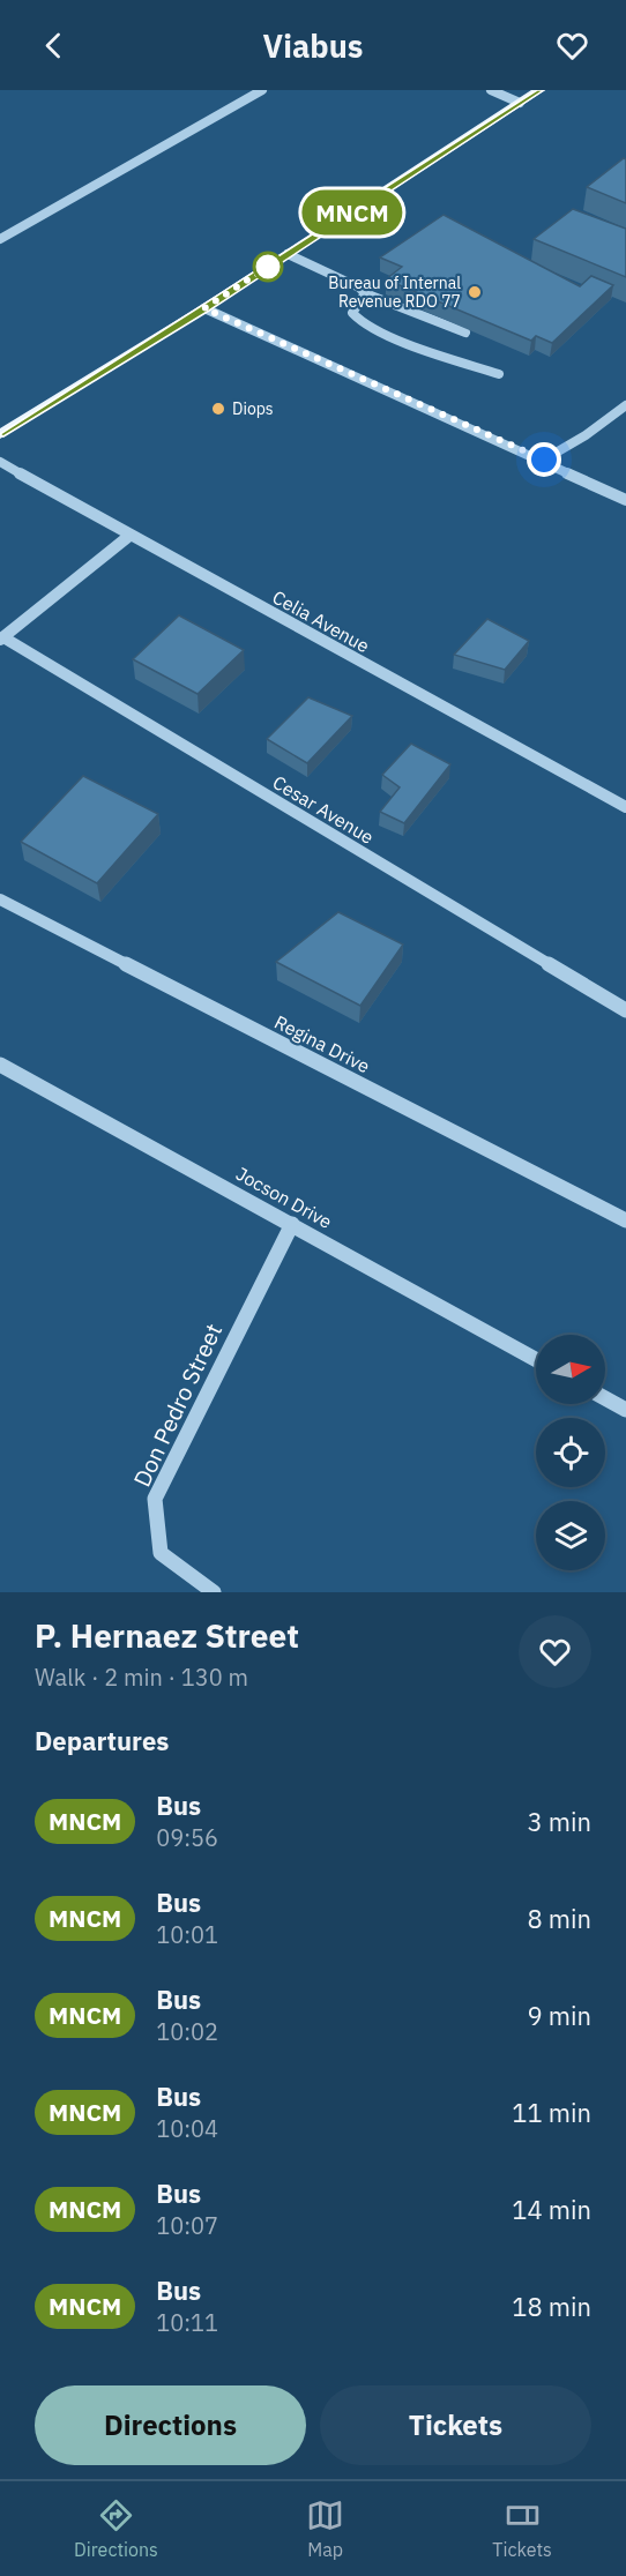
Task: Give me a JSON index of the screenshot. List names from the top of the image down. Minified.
{"streets":{"street":["Celia Avenue","Cesar Avenue","Regina Drive","Jocson Drive","Don Pedro Street"]},"crossings":[["Jocson Drive","Don Pedro Street"]],"places":["Bureau of Internal Revenue RDO 77","Diops"],"lines":["bus line MNCM"],"north":"right","page":{"header":"Viabus","on_map":"MNCM","heading":[["P. Hernaez Street","Walk · 2 min · 130 m"],"Departures"],"list":[{"mark":"MNCM","name":"Bus","note":"09:56","value":"3 min"},{"mark":"MNCM","name":"Bus","note":"10:01","value":"8 min"},{"mark":"MNCM","name":"Bus","note":"10:02","value":"9 min"},{"mark":"MNCM","name":"Bus","note":"10:04","value":"11 min"},{"mark":"MNCM","name":"Bus","note":"10:07","value":"14 min"},{"mark":"MNCM","name":"Bus","note":"10:11","value":"18 min"}],"buttons":["Directions","Tickets"],"tabs":["Directions","Map","Tickets"]}}
